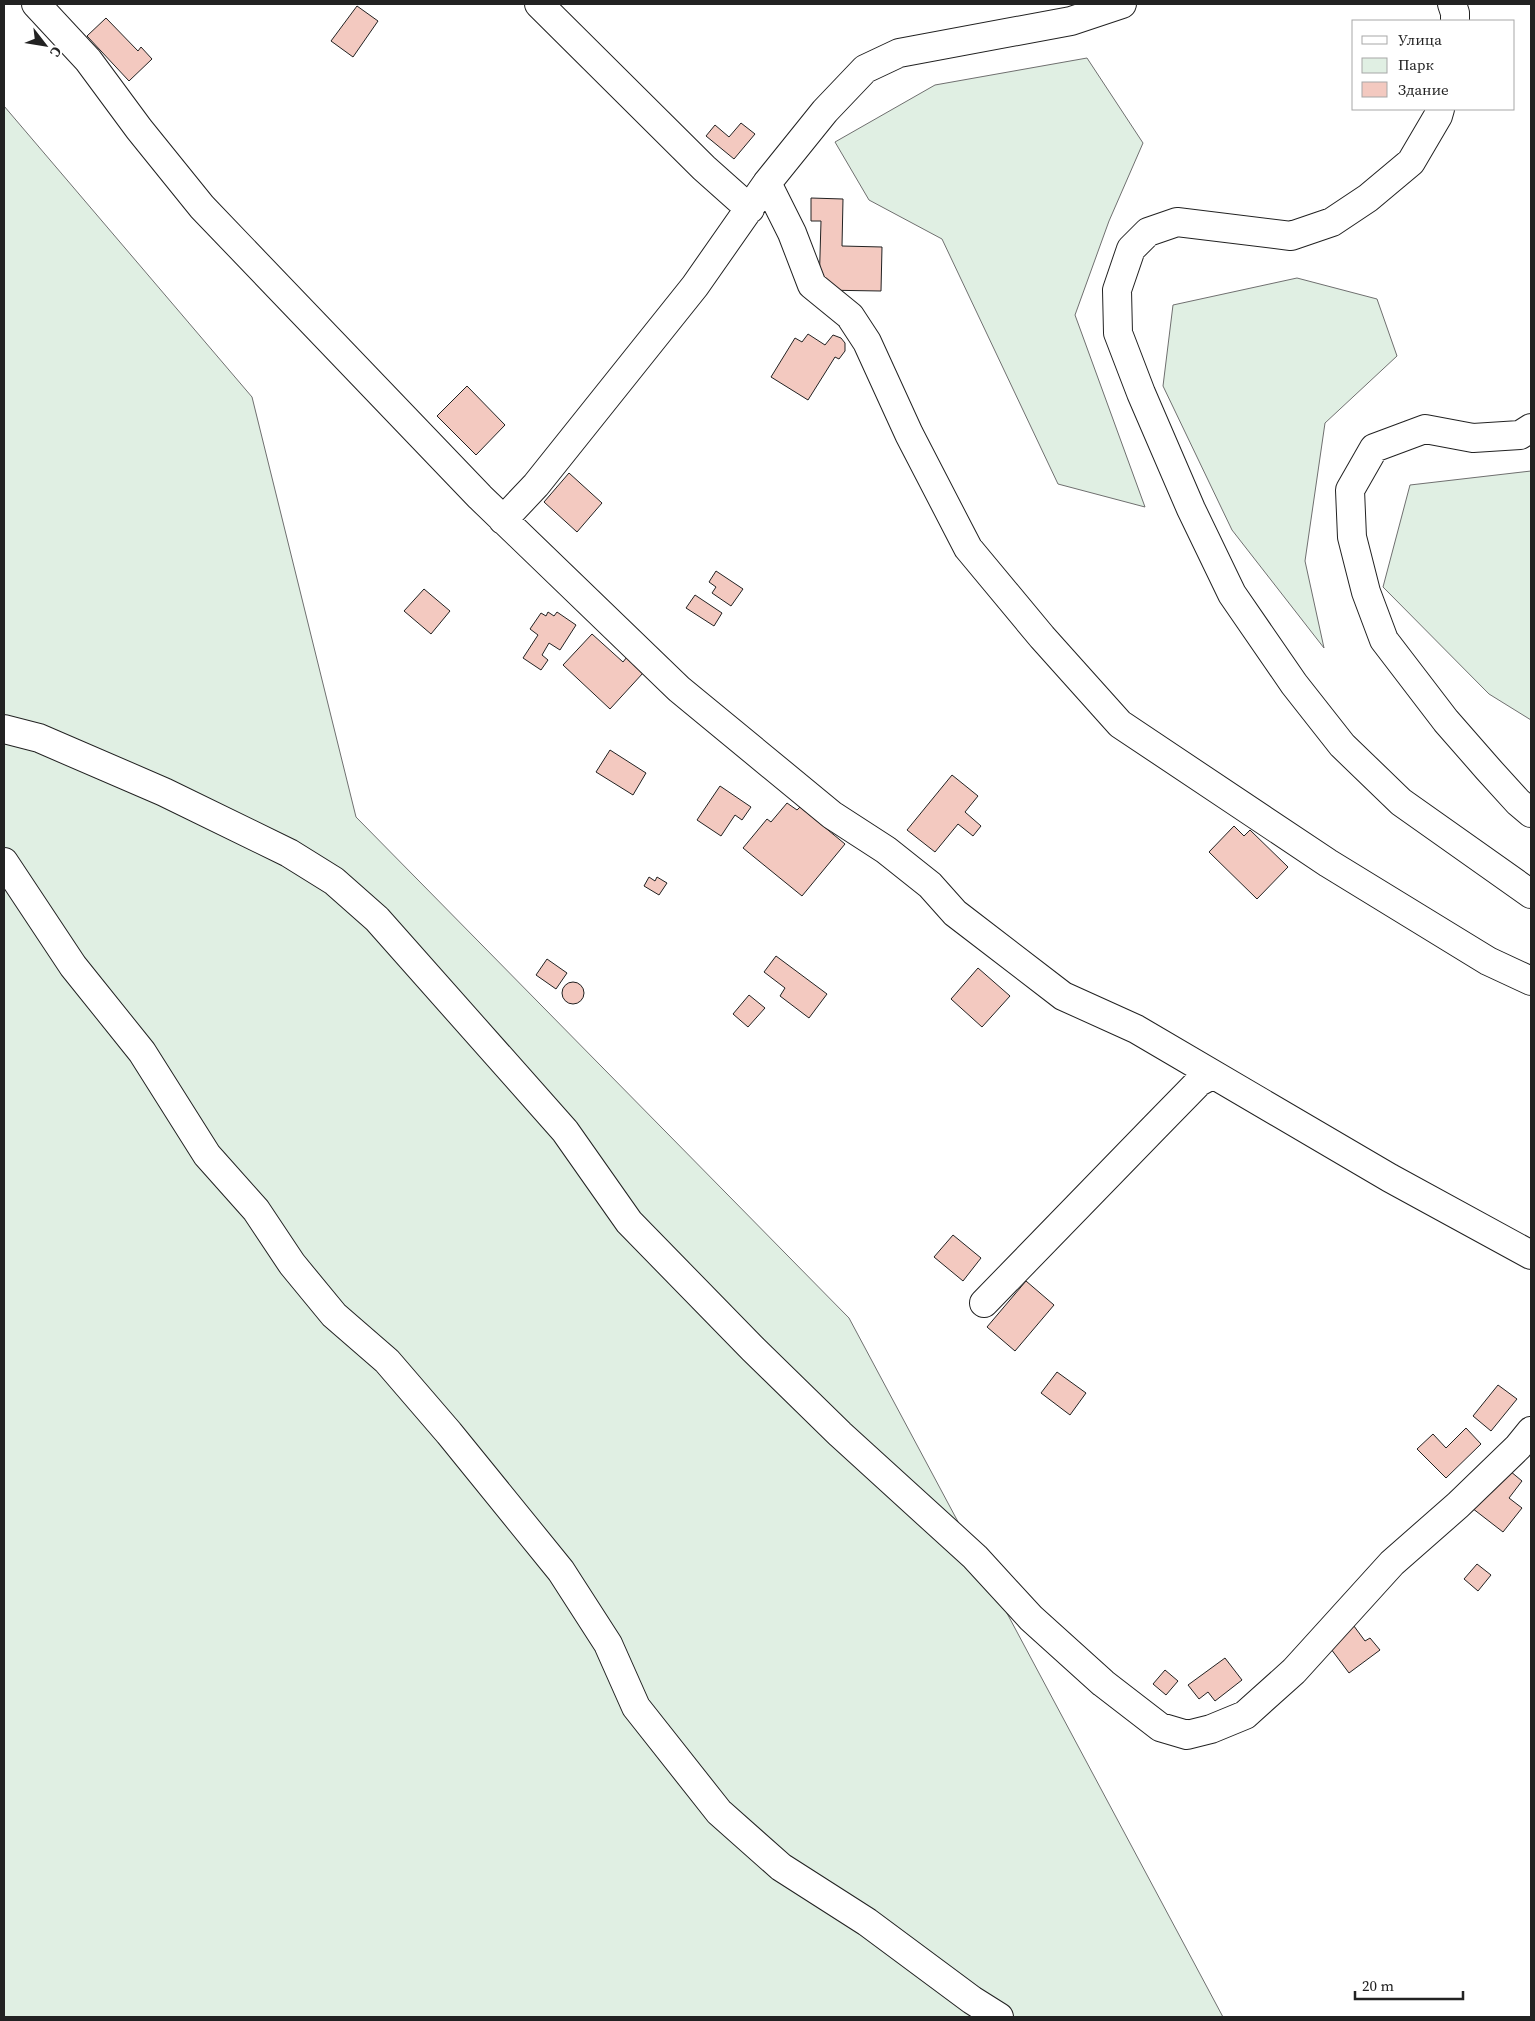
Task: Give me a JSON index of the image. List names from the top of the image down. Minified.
{"legend":["Улица","Парк","Здание"],"scale_bar":"20 m","north":"bottom right"}
